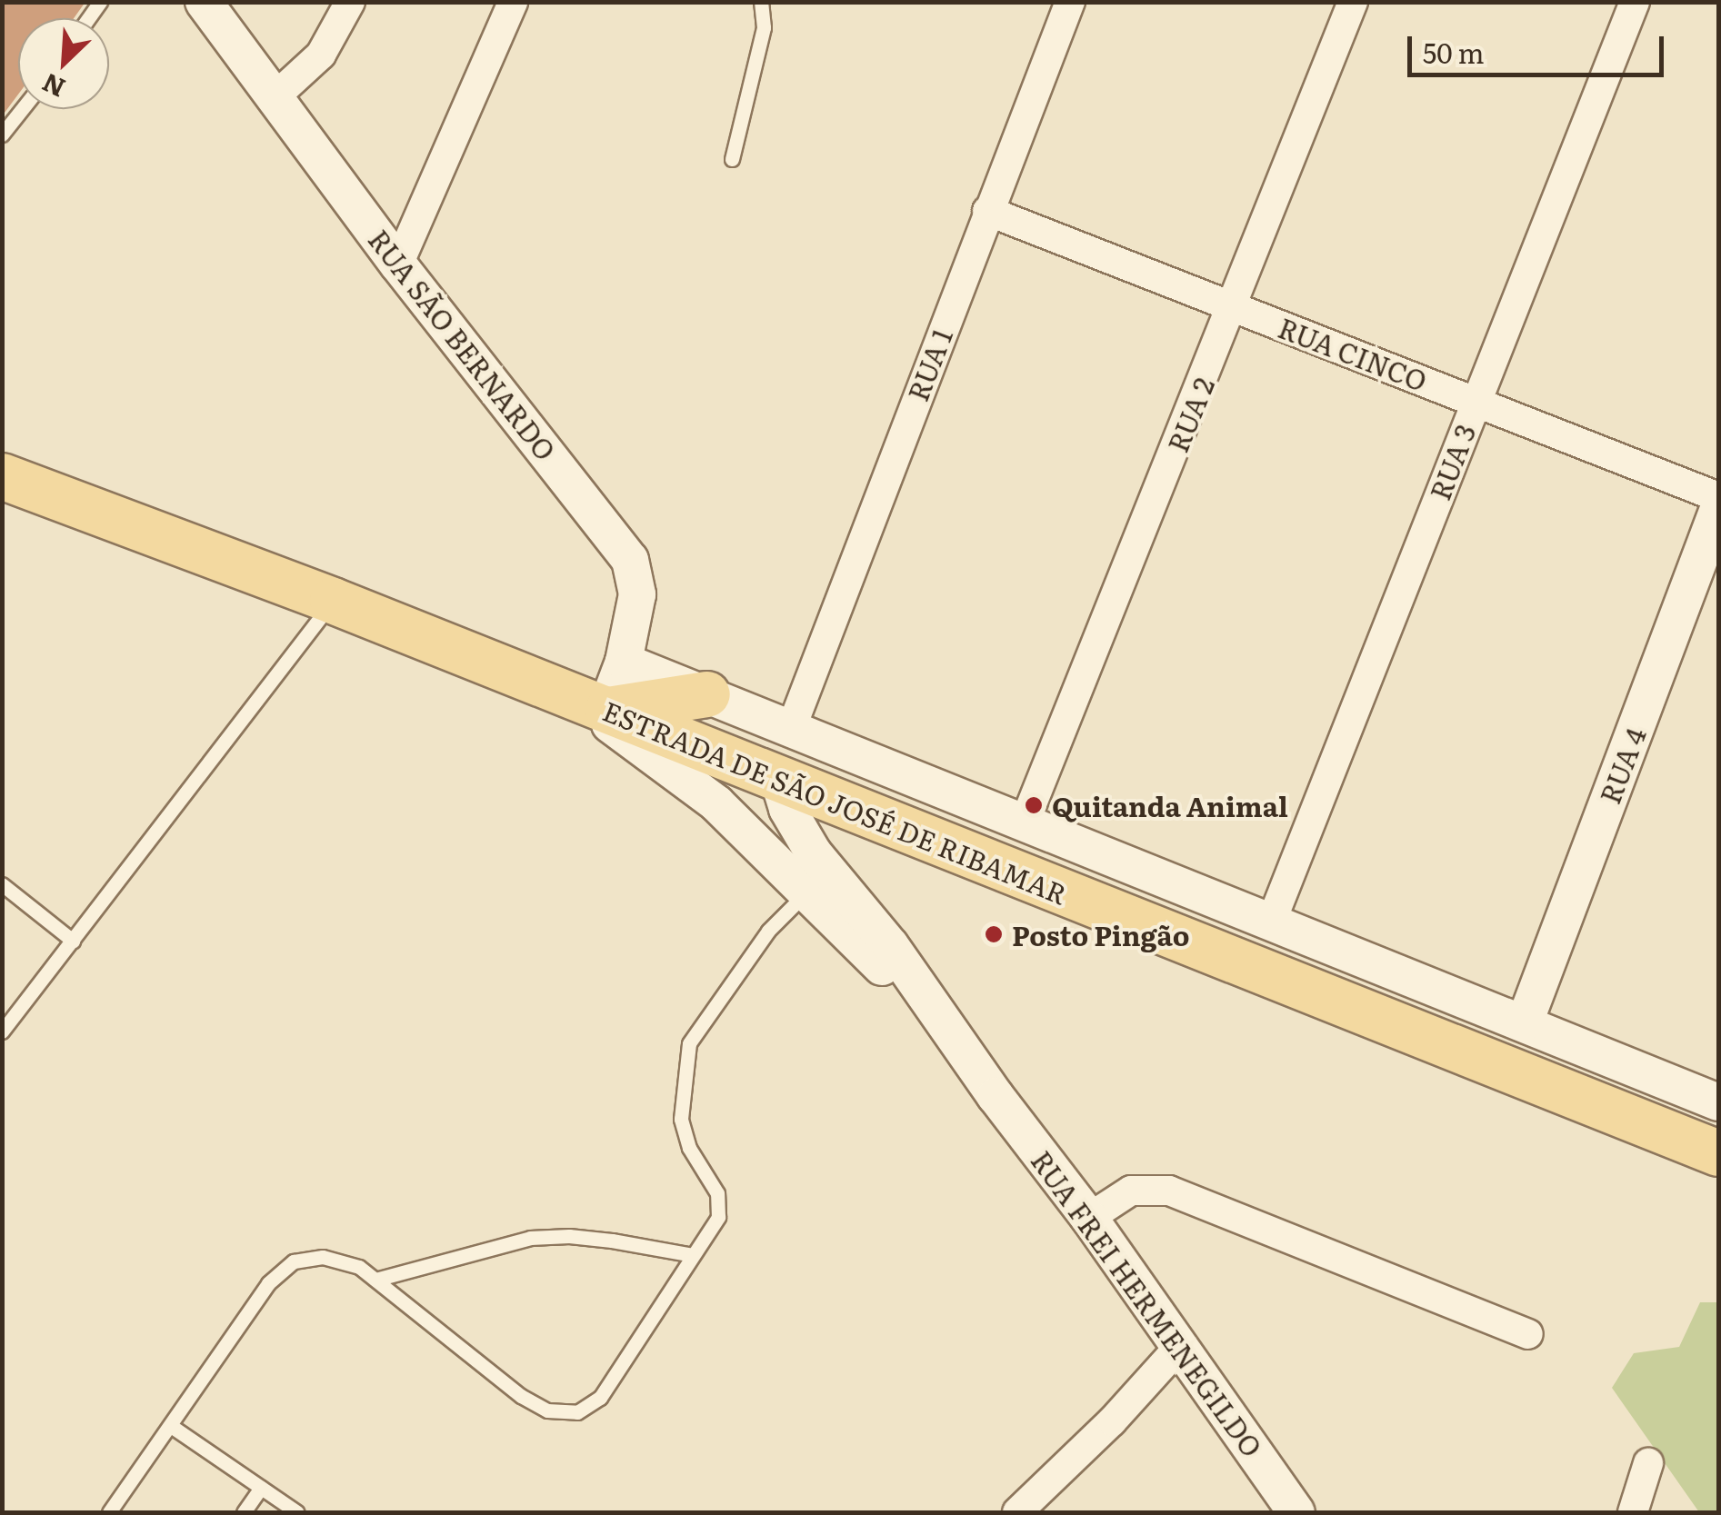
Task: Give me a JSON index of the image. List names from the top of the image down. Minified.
{"streets":{"main road":["ESTRADA DE SÃO JOSÉ DE RIBAMAR"],"street":["RUA SÃO BERNARDO","RUA CINCO","RUA 1","RUA 2","RUA 3","RUA 4","RUA FREI HERMENEGILDO"]},"crossings":[["RUA SÃO BERNARDO","ESTRADA DE SÃO JOSÉ DE RIBAMAR"],["RUA SÃO BERNARDO","RUA FREI HERMENEGILDO"],["RUA CINCO","RUA 1"],["RUA CINCO","RUA 2"],["RUA CINCO","RUA 3"],["RUA 1","ESTRADA DE SÃO JOSÉ DE RIBAMAR"],["RUA 2","ESTRADA DE SÃO JOSÉ DE RIBAMAR"],["RUA 3","ESTRADA DE SÃO JOSÉ DE RIBAMAR"],["RUA 4","ESTRADA DE SÃO JOSÉ DE RIBAMAR"],["ESTRADA DE SÃO JOSÉ DE RIBAMAR","RUA FREI HERMENEGILDO"]],"places":["Quitanda Animal","Posto Pingão"],"scale_bar":"50 m","north":"bottom left"}
